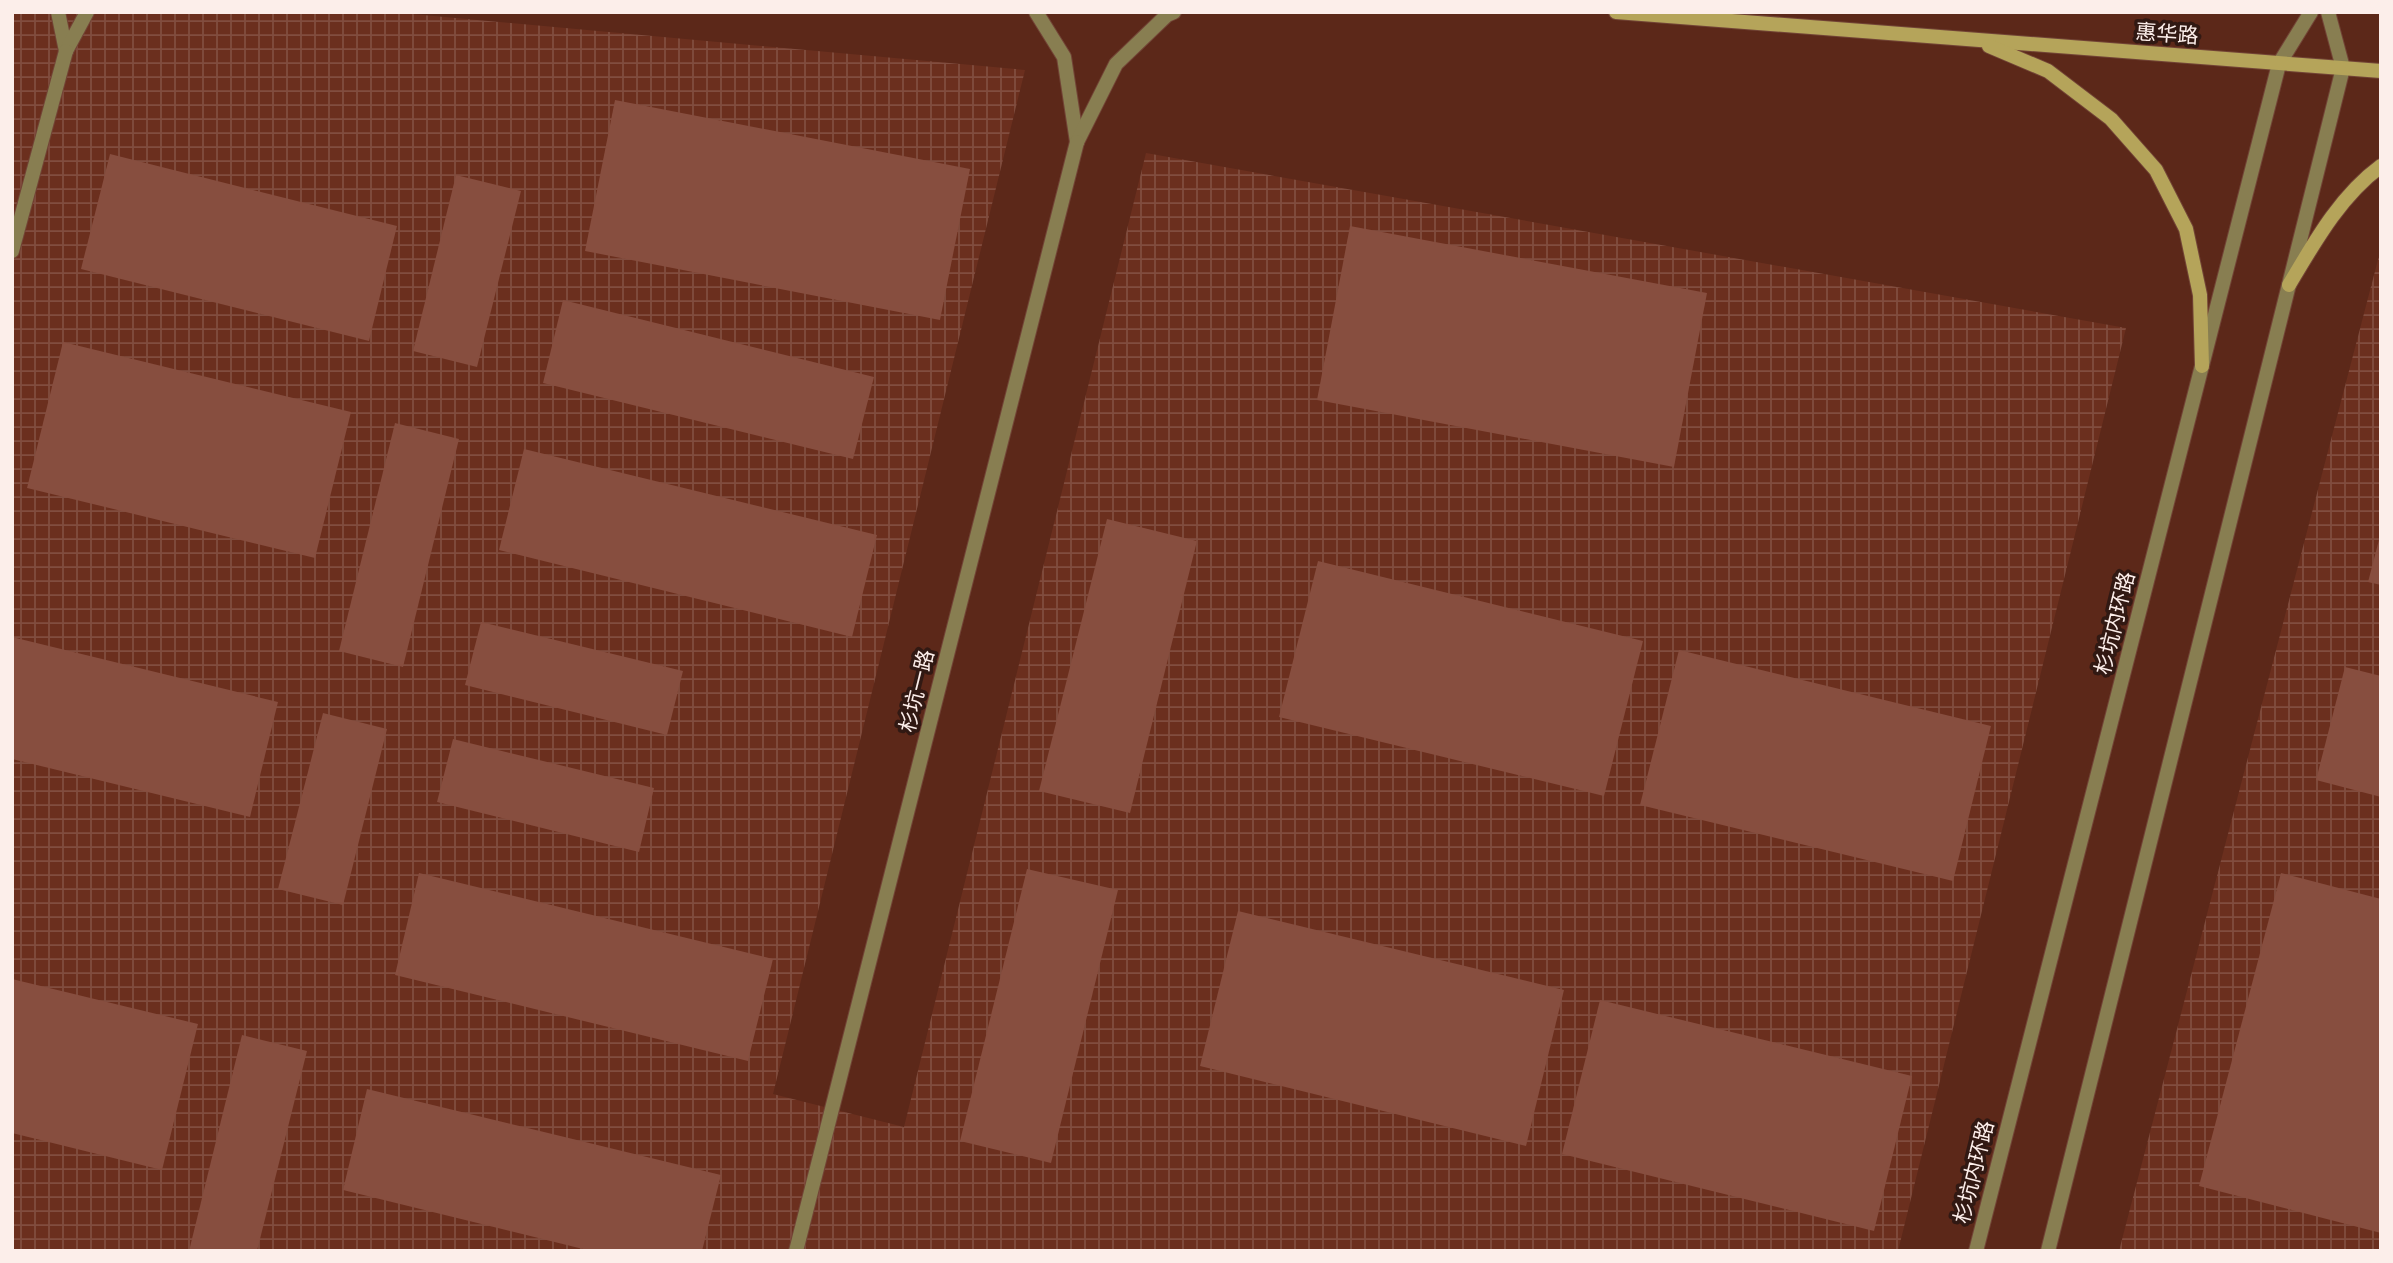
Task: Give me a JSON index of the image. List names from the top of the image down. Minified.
{"streets":{"main road":["惠华路"],"street":["杉坑内环路","杉坑一路"]},"crossings":[["惠华路","杉坑内环路"]]}
